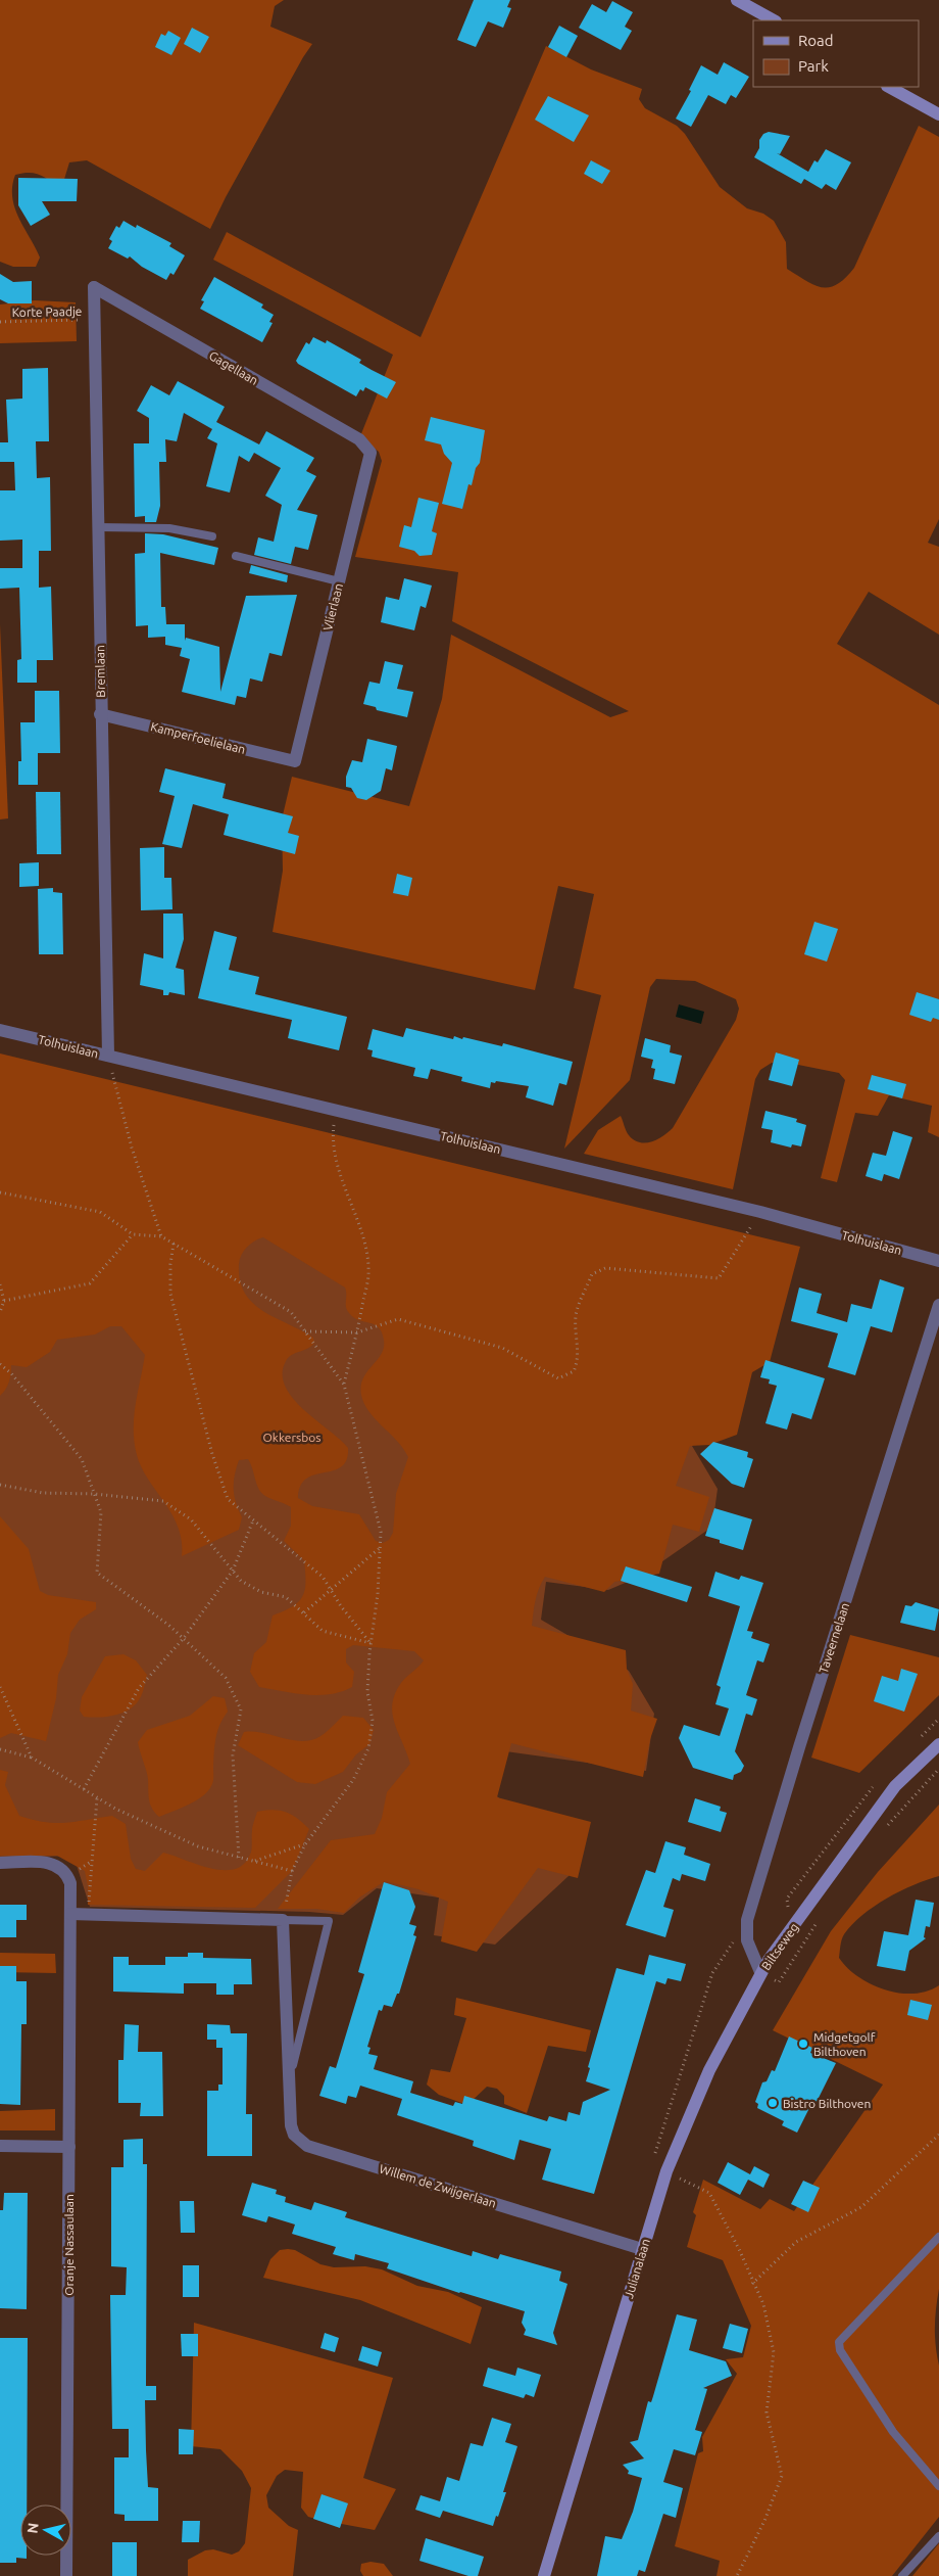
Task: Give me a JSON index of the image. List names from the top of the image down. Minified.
{"streets":{"street":["Gagellaan","Vlierlaan","Bremlaan","Kamperfoelielaan","Tolhuislaan","Taveernelaan","Biltseweg","Willem de Zwijgerlaan","Oranje Nassaulaan","Julianalaan"],"path":["Korte Paadje"]},"crossings":[["Korte Paadje","Bremlaan"],["Gagellaan","Vlierlaan"],["Gagellaan","Bremlaan"],["Vlierlaan","Kamperfoelielaan"],["Bremlaan","Kamperfoelielaan"],["Bremlaan","Tolhuislaan"],["Taveernelaan","Biltseweg"],["Taveernelaan","Julianalaan"],["Biltseweg","Julianalaan"],["Willem de Zwijgerlaan","Oranje Nassaulaan"],["Willem de Zwijgerlaan","Julianalaan"]],"parks":["Okkersbos"],"places":["Midgetgolf Bilthoven","Bistro Bilthoven"],"legend":["Road","Park"],"north":"left"}
